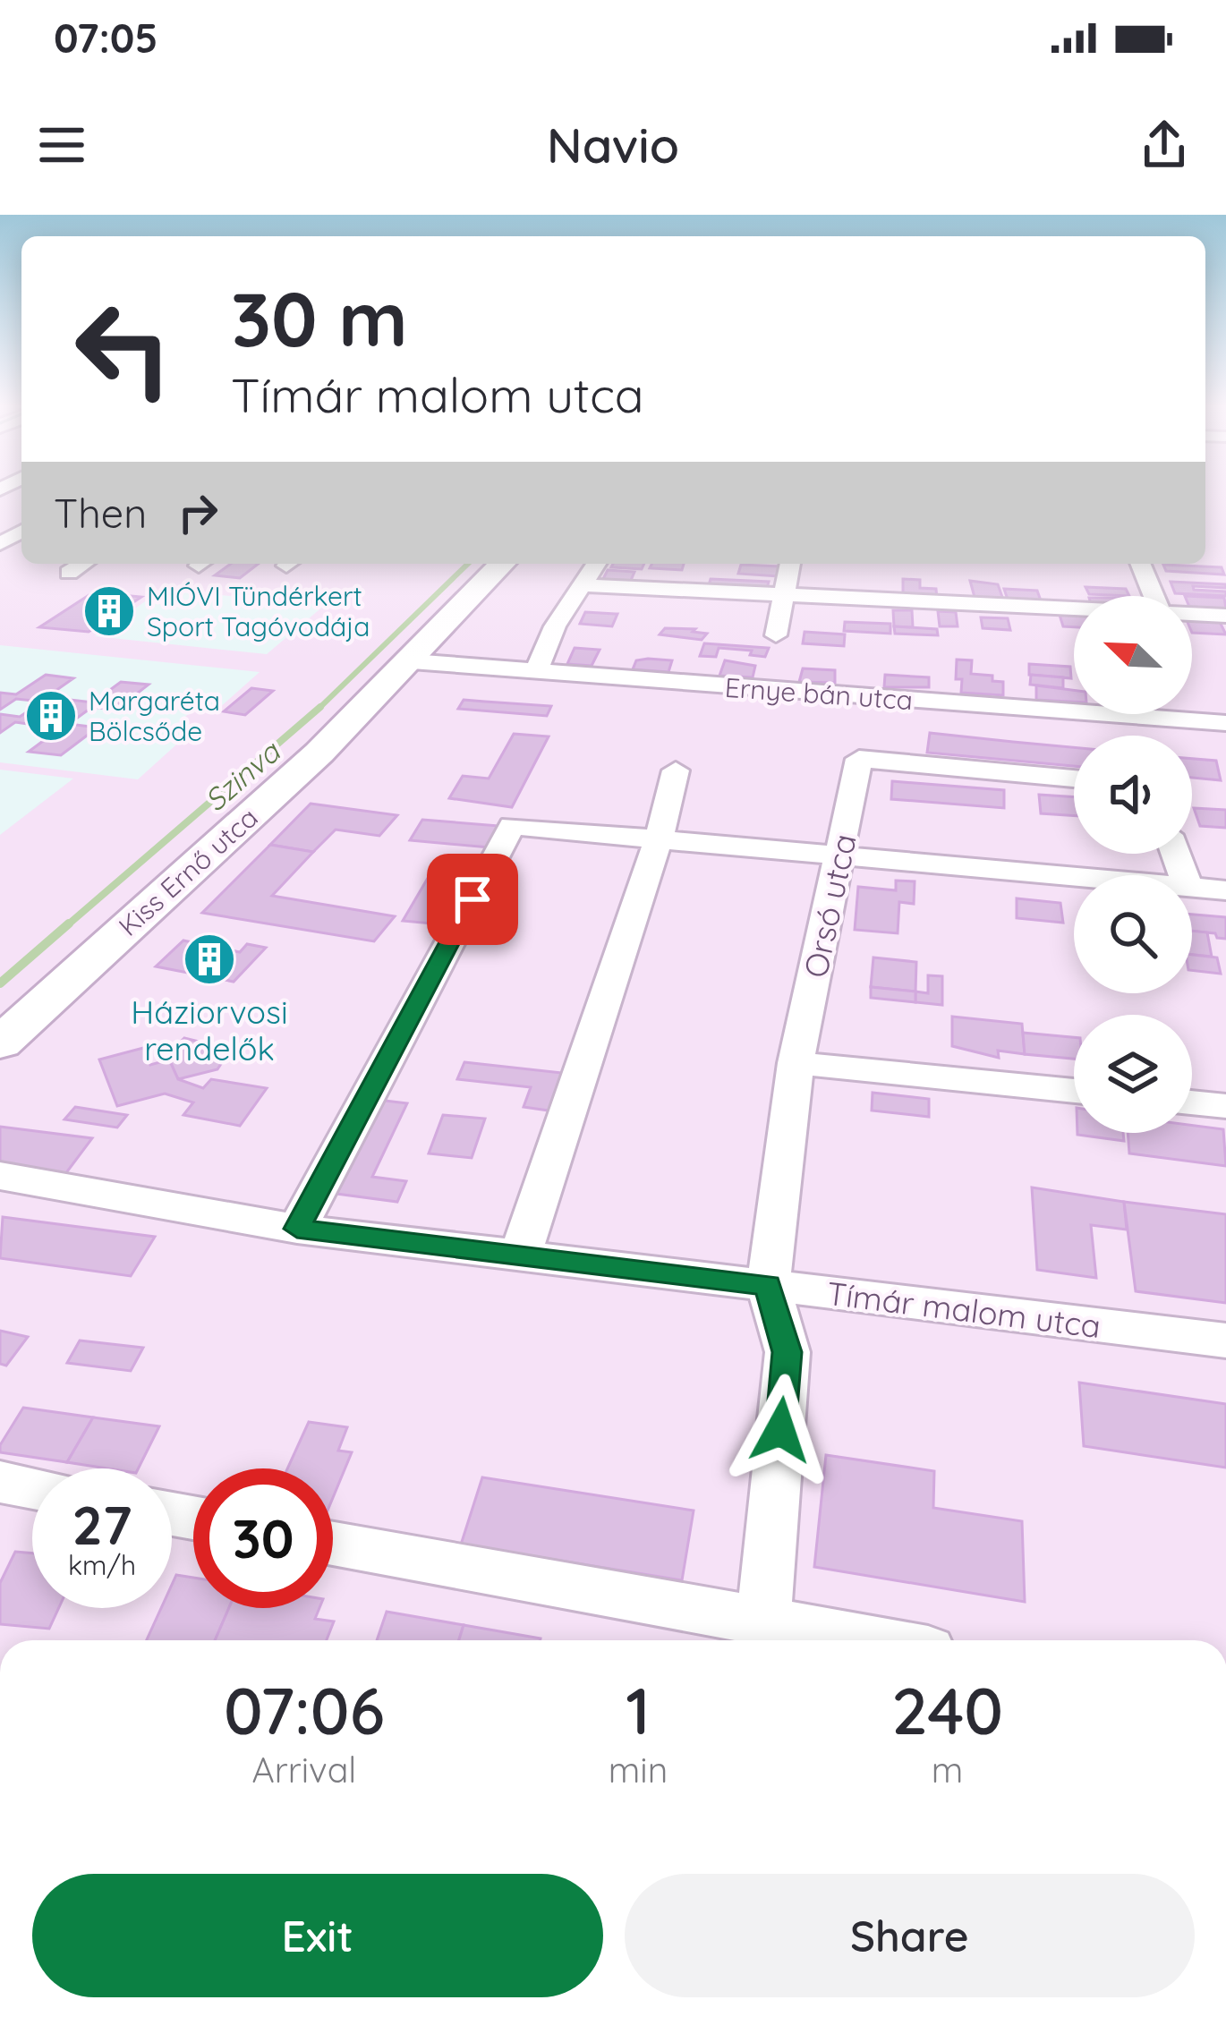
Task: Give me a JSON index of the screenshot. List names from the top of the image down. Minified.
{"streets":{"street":["Ernye bán utca","Kiss Ernő utca","Orsó utca","Tímár malom utca"]},"crossings":[["Ernye bán utca","Kiss Ernő utca"],["Ernye bán utca","Orsó utca"],["Orsó utca","Tímár malom utca"]],"water":["Szinva"],"places":{"building":["MIÓVI Tündérkert Sport Tagóvodája","Margaréta Bölcsőde","Háziorvosi rendelők"]},"north":"top left","page":{"status":"07:05","header":"Navio","turn":["30 m","Tímár malom utca"],"then":"Then","speed":"27 km/h","limit":"30","eta":["07:06","Arrival","1","min","240","m"],"buttons":["Exit","Share"]}}
